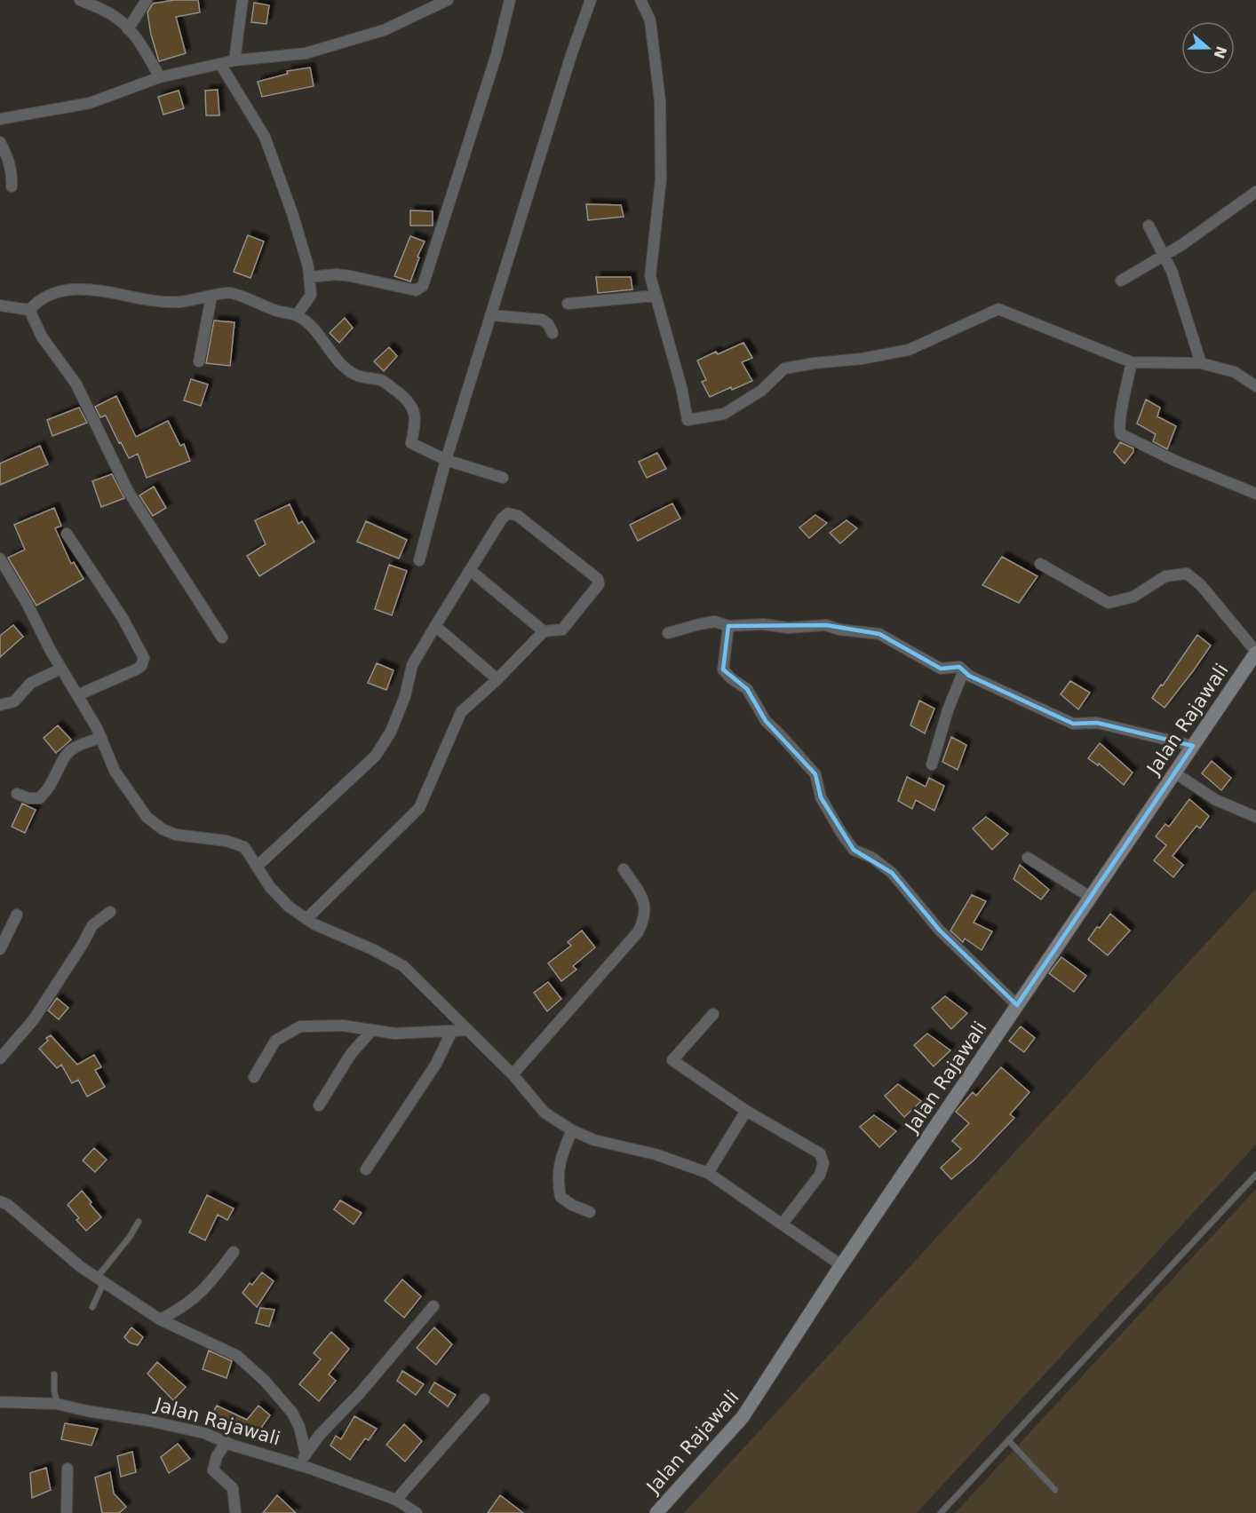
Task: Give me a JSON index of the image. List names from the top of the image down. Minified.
{"streets":{"street":["Jalan Rajawali"]},"north":"right"}
